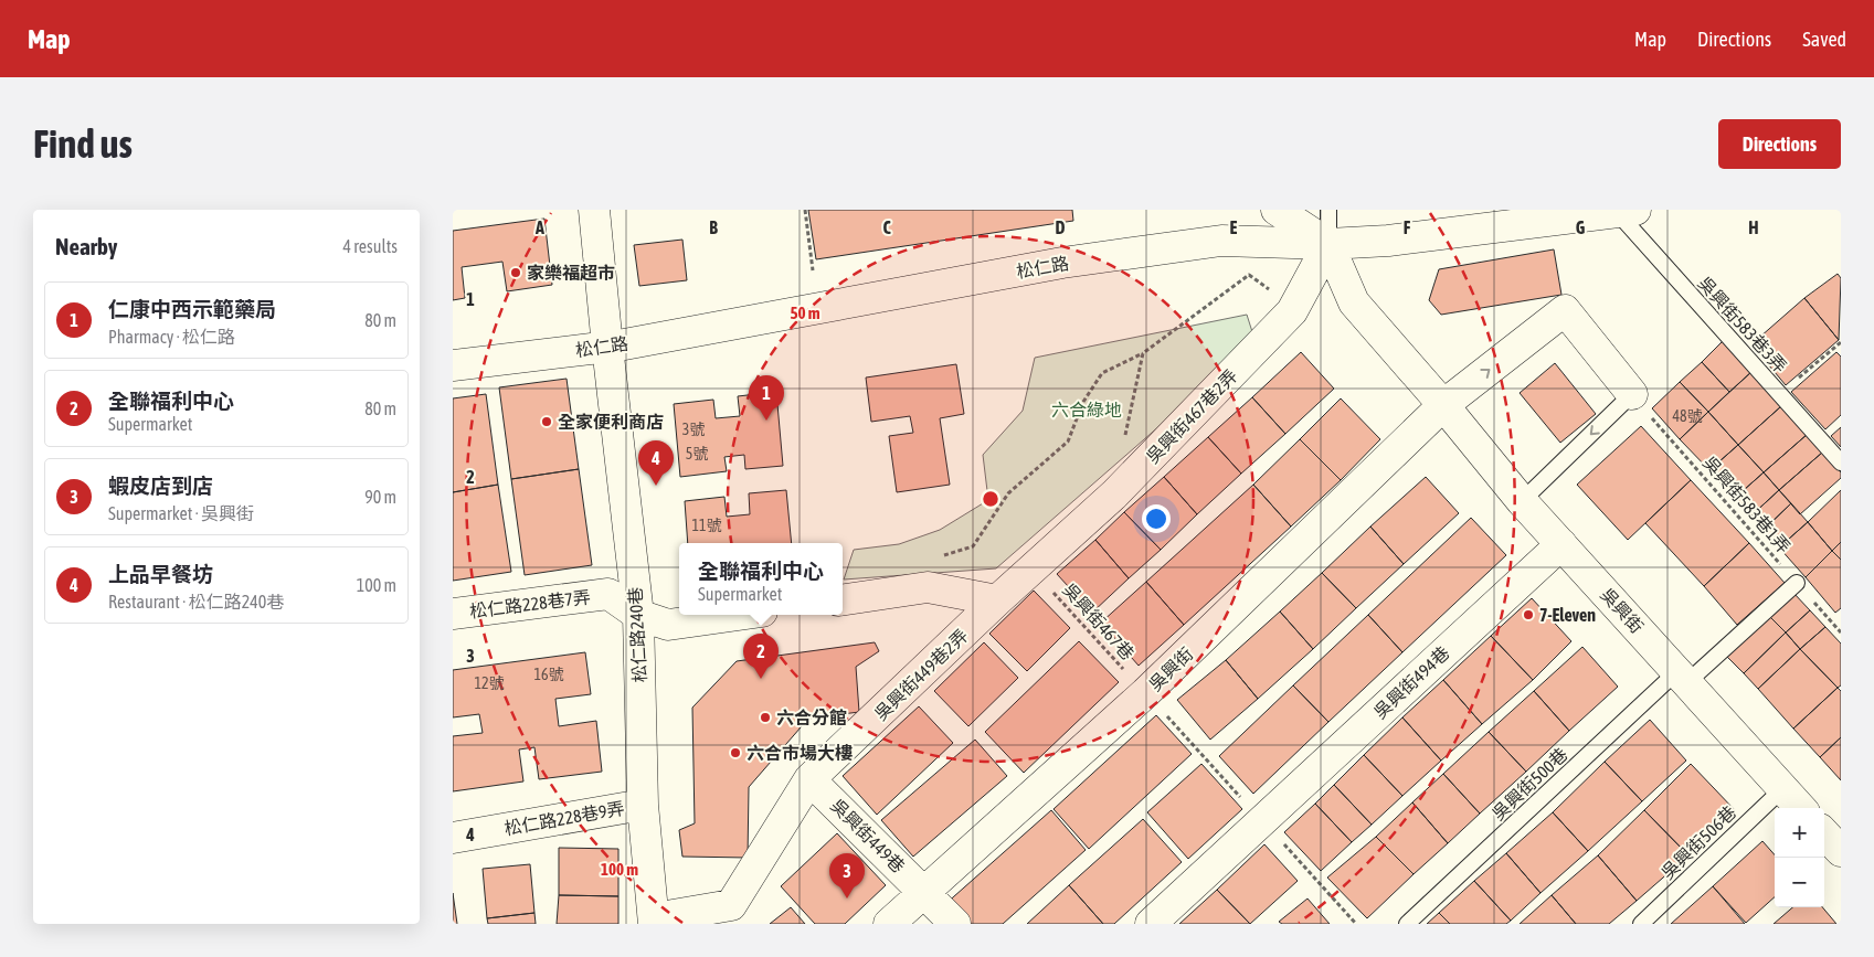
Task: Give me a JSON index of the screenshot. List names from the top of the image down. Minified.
{"streets":{"street":["松仁路","吳興街467巷2弄","松仁路228巷7弄","吳興街","松仁路240巷","吳興街449巷2弄","吳興街494巷","松仁路228巷9弄","吳興街449巷"],"lane":["吳興街583巷3弄","吳興街500巷","吳興街506巷"],"path":["吳興街583巷1弄","吳興街467巷"]},"crossings":[["松仁路","吳興街583巷3弄"],["松仁路","吳興街467巷2弄"],["松仁路","吳興街"],["松仁路","松仁路240巷"],["吳興街467巷2弄","吳興街"],["吳興街467巷2弄","吳興街467巷"],["吳興街467巷2弄","吳興街449巷2弄"],["吳興街583巷1弄","吳興街500巷"],["松仁路228巷7弄","松仁路240巷"],["吳興街","吳興街467巷"],["吳興街","吳興街494巷"],["吳興街","吳興街500巷"],["吳興街","吳興街449巷"],["吳興街","吳興街506巷"],["吳興街467巷","吳興街449巷2弄"],["松仁路240巷","吳興街449巷2弄"],["松仁路240巷","松仁路228巷9弄"],["吳興街449巷2弄","吳興街449巷"]],"parks":["六合綠地"],"places":["家樂福超市","全家便利商店","7-Eleven","六合分館","六合市場大樓"],"house_numbers":["48號","3號","5號","11號","16號","12號"],"page":{"header":"Map","nav":["Map","Directions","Saved"],"buttons":"Directions","title":"Find us","heading":["Nearby","4 results"],"list":[{"mark":"1","name":"仁康中西示範藥局","note":"Pharmacy · 松仁路","value":"80 m"},{"mark":"2","name":"全聯福利中心","note":"Supermarket","value":"80 m"},{"mark":"3","name":"蝦皮店到店","note":"Supermarket · 吳興街","value":"90 m"},{"mark":"4","name":"上品早餐坊","note":"Restaurant · 松仁路240巷","value":"100 m"}],"pins":["1","4","2","3"],"popup":["全聯福利中心","Supermarket"],"map_buttons":["+","−"]},"grid":{"columns":["A","B","C","D","E","F","G","H"],"rows":["1","2","3","4"]},"rings":["50 m","100 m"]}
